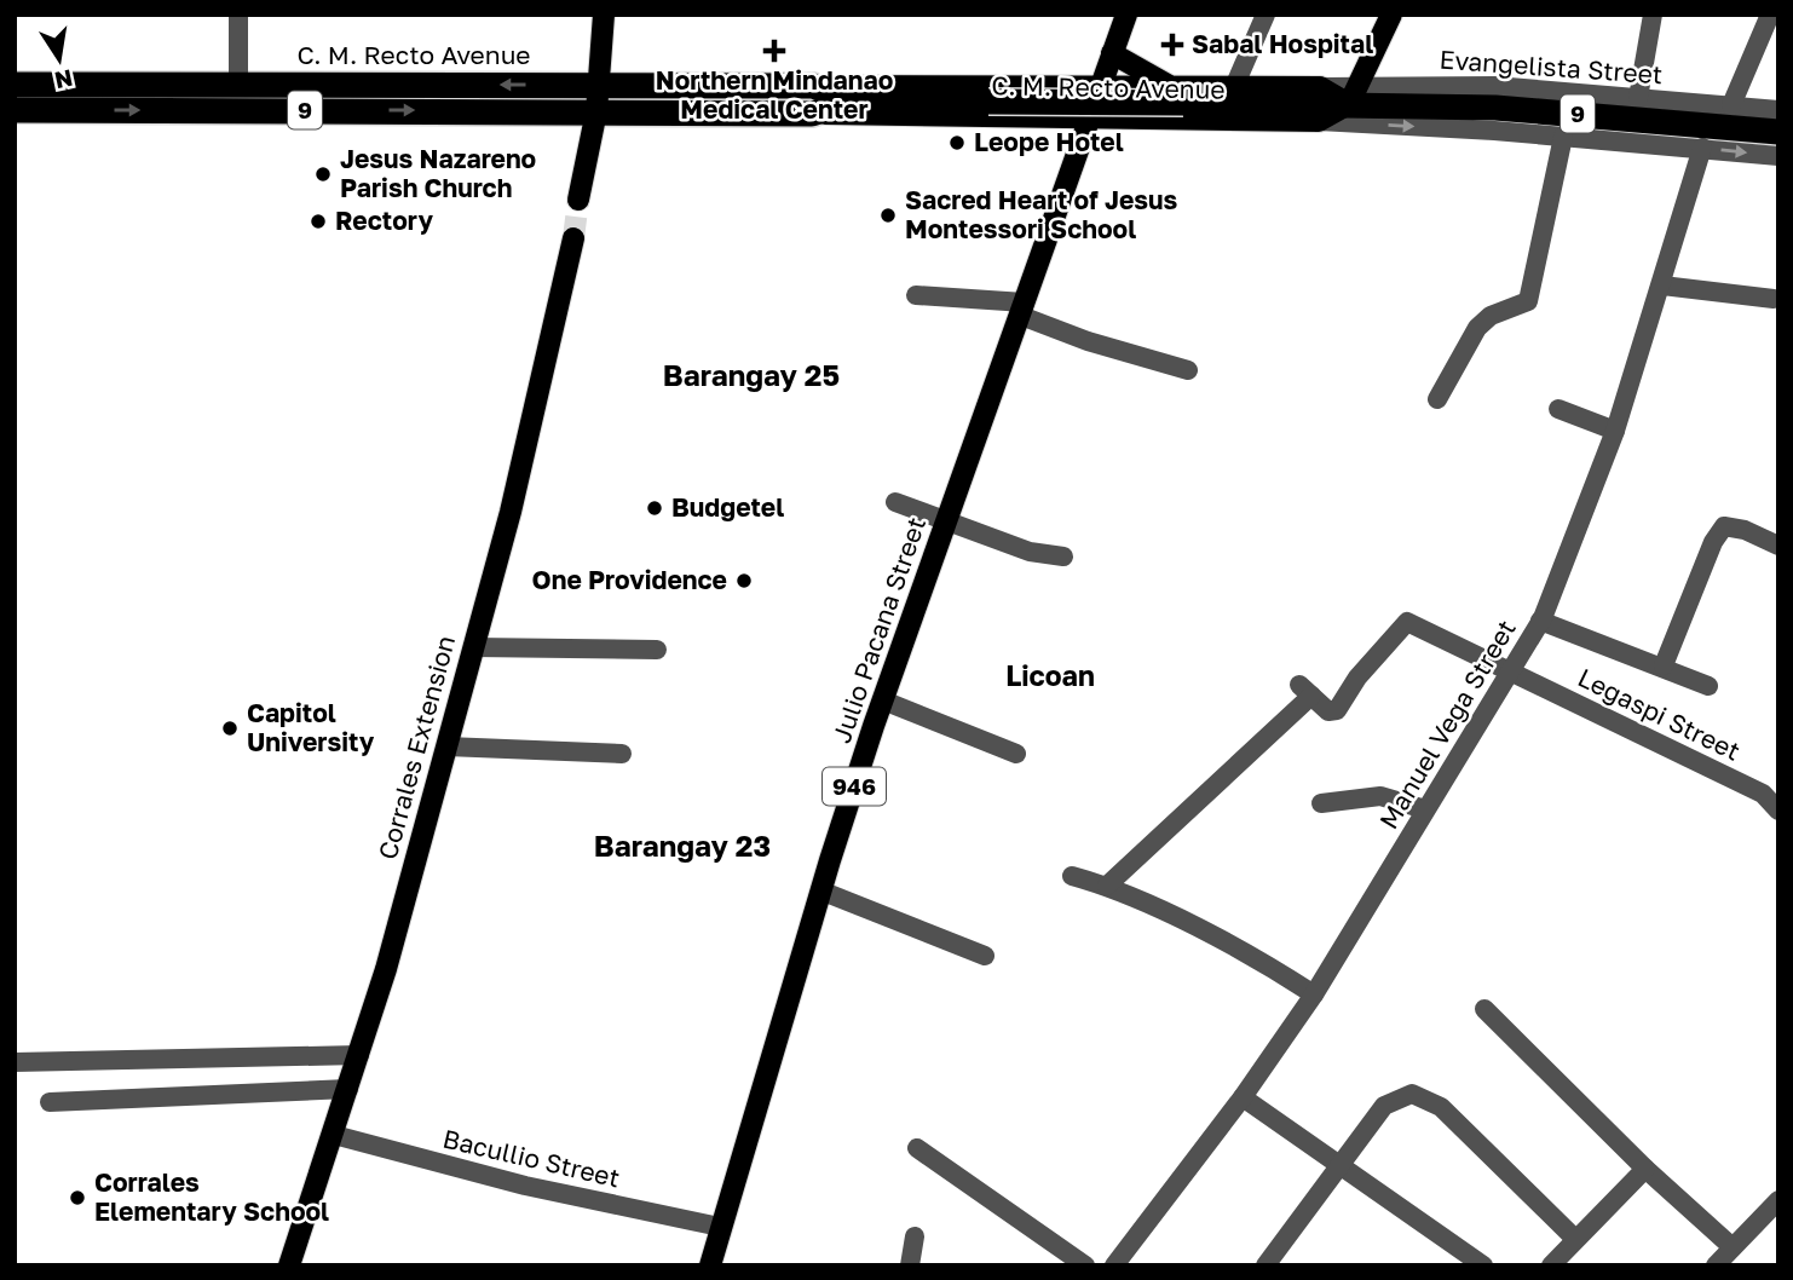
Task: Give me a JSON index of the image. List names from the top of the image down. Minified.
{"streets":{"highway":["C. M. Recto Avenue","9"],"main road":["Julio Pacana Street","Corrales Extension","946"],"street":["Evangelista Street","Legaspi Street","Manuel Vega Street","Bacullio Street"]},"crossings":[["C. M. Recto Avenue","Evangelista Street"],["C. M. Recto Avenue","Julio Pacana Street"],["Julio Pacana Street","Bacullio Street"],["Legaspi Street","Manuel Vega Street"],["Corrales Extension","Bacullio Street"]],"districts":["Barangay 25","Licoan","Barangay 23"],"places":{"health":["Sabal Hospital","Northern Mindanao Medical Center"],"other":["Leope Hotel","Jesus Nazareno Parish Church","Sacred Heart of Jesus Montessori School","Rectory","Budgetel","One Providence","Capitol University","Corrales Elementary School"]},"north":"bottom"}
